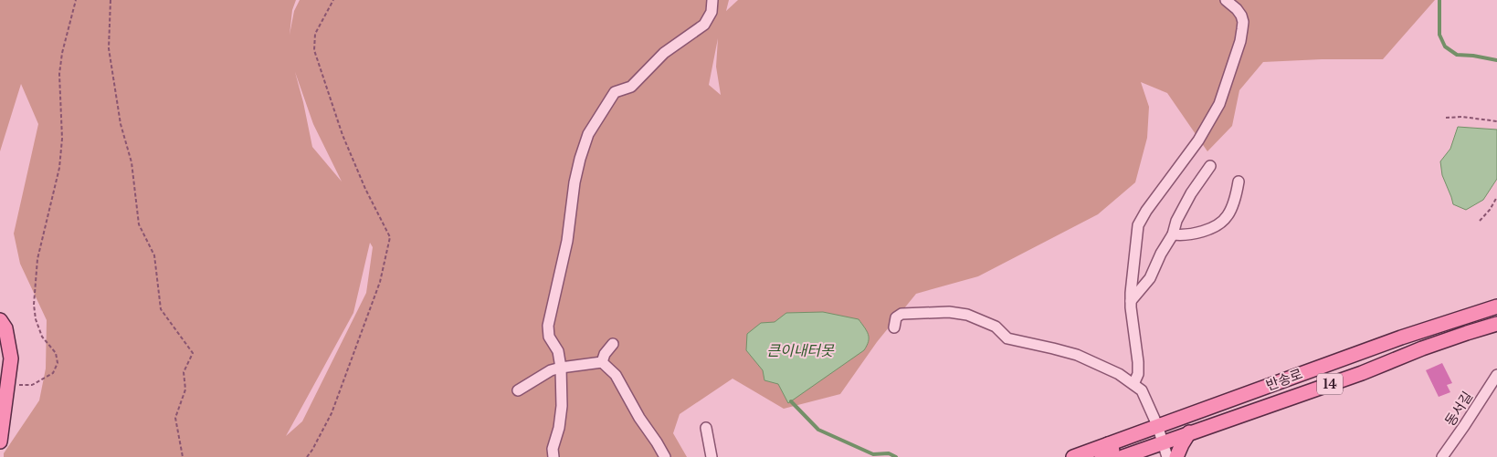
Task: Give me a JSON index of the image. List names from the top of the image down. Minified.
{"streets":{"main road":["반송로","14"],"street":["동서길"]},"water":["큰이내터못"]}
